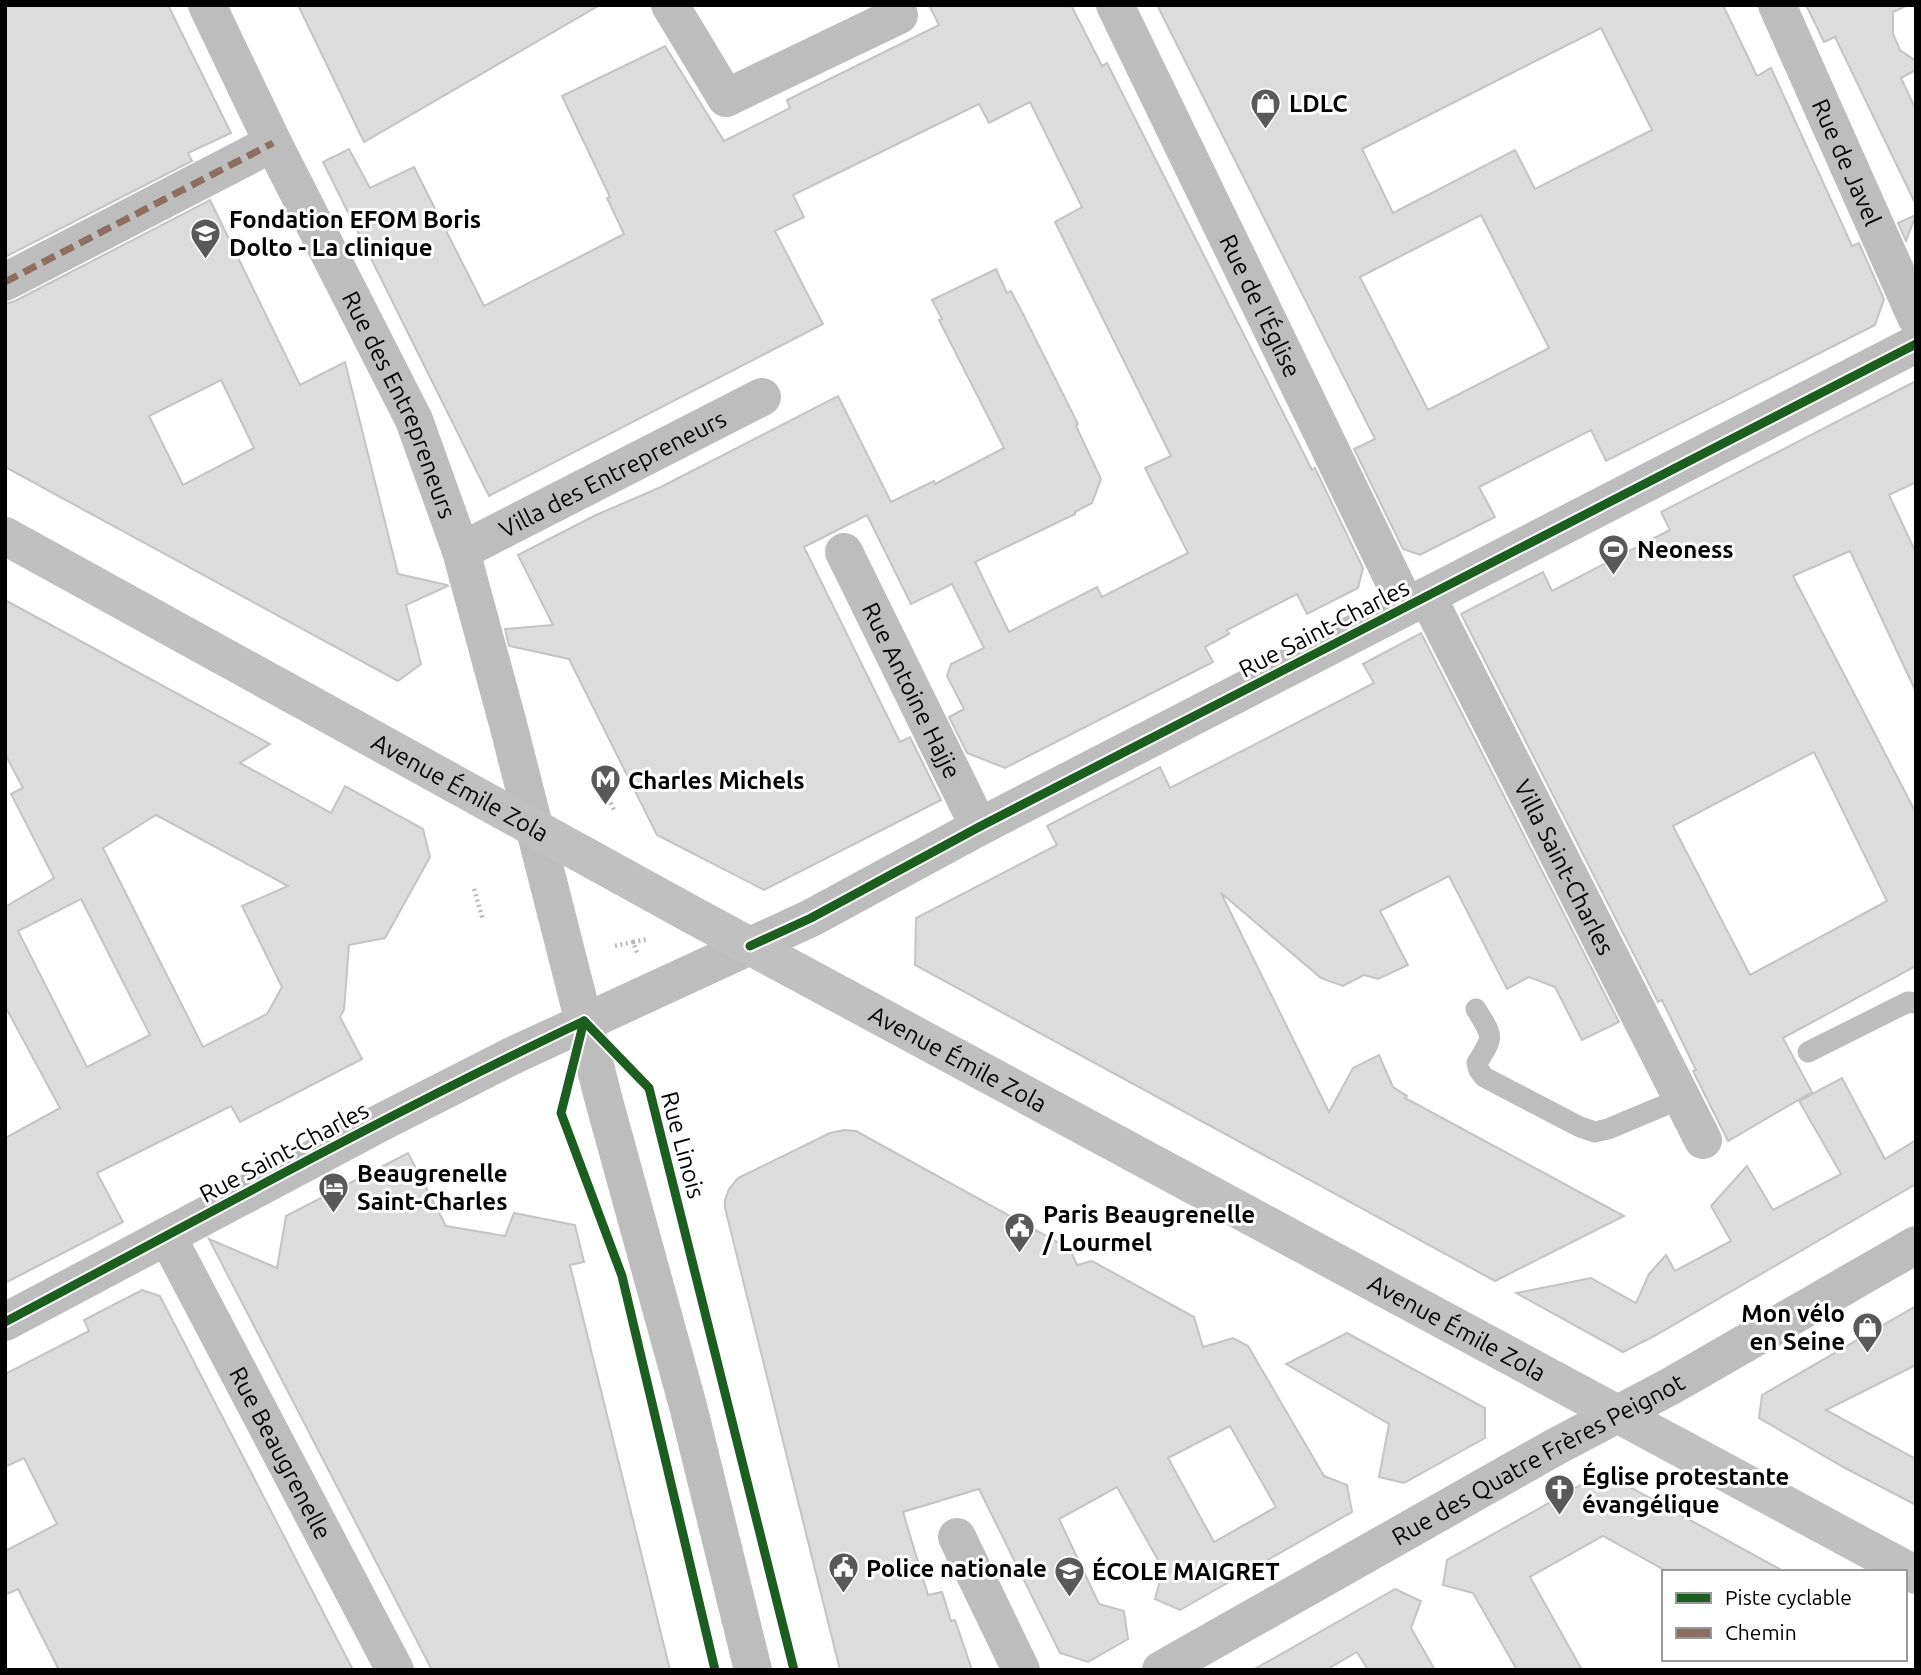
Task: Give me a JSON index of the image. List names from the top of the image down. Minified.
{"streets":{"main road":["Avenue Émile Zola"],"street":["Rue de Javel","Rue de l'Église","Rue des Entrepreneurs","Villa des Entrepreneurs","Rue Saint-Charles","Rue Antoine Hajje","Villa Saint-Charles","Rue Beaugrenelle","Rue des Quatre Frères Peignot"],"cycle path":["Rue Linois"]},"crossings":[["Rue de l'Église","Rue Saint-Charles"],["Rue de l'Église","Villa Saint-Charles"],["Rue des Entrepreneurs","Villa des Entrepreneurs"],["Rue des Entrepreneurs","Rue Saint-Charles"],["Rue des Entrepreneurs","Avenue Émile Zola"],["Rue Saint-Charles","Rue Antoine Hajje"],["Rue Saint-Charles","Avenue Émile Zola"],["Rue Saint-Charles","Villa Saint-Charles"],["Rue Saint-Charles","Rue Beaugrenelle"],["Avenue Émile Zola","Rue des Quatre Frères Peignot"]],"places":{"shop":["LDLC","Mon vélo en Seine"],"school or university":["Fondation EFOM Boris Dolto - La clinique","ÉCOLE MAIGRET"],"sports":["Neoness"],"metro station":["Charles Michels"],"hotel":["Beaugrenelle Saint-Charles"],"public building":["Paris Beaugrenelle / Lourmel","Police nationale"],"church":["Église protestante évangélique"]},"legend":["Piste cyclable","Chemin"]}
